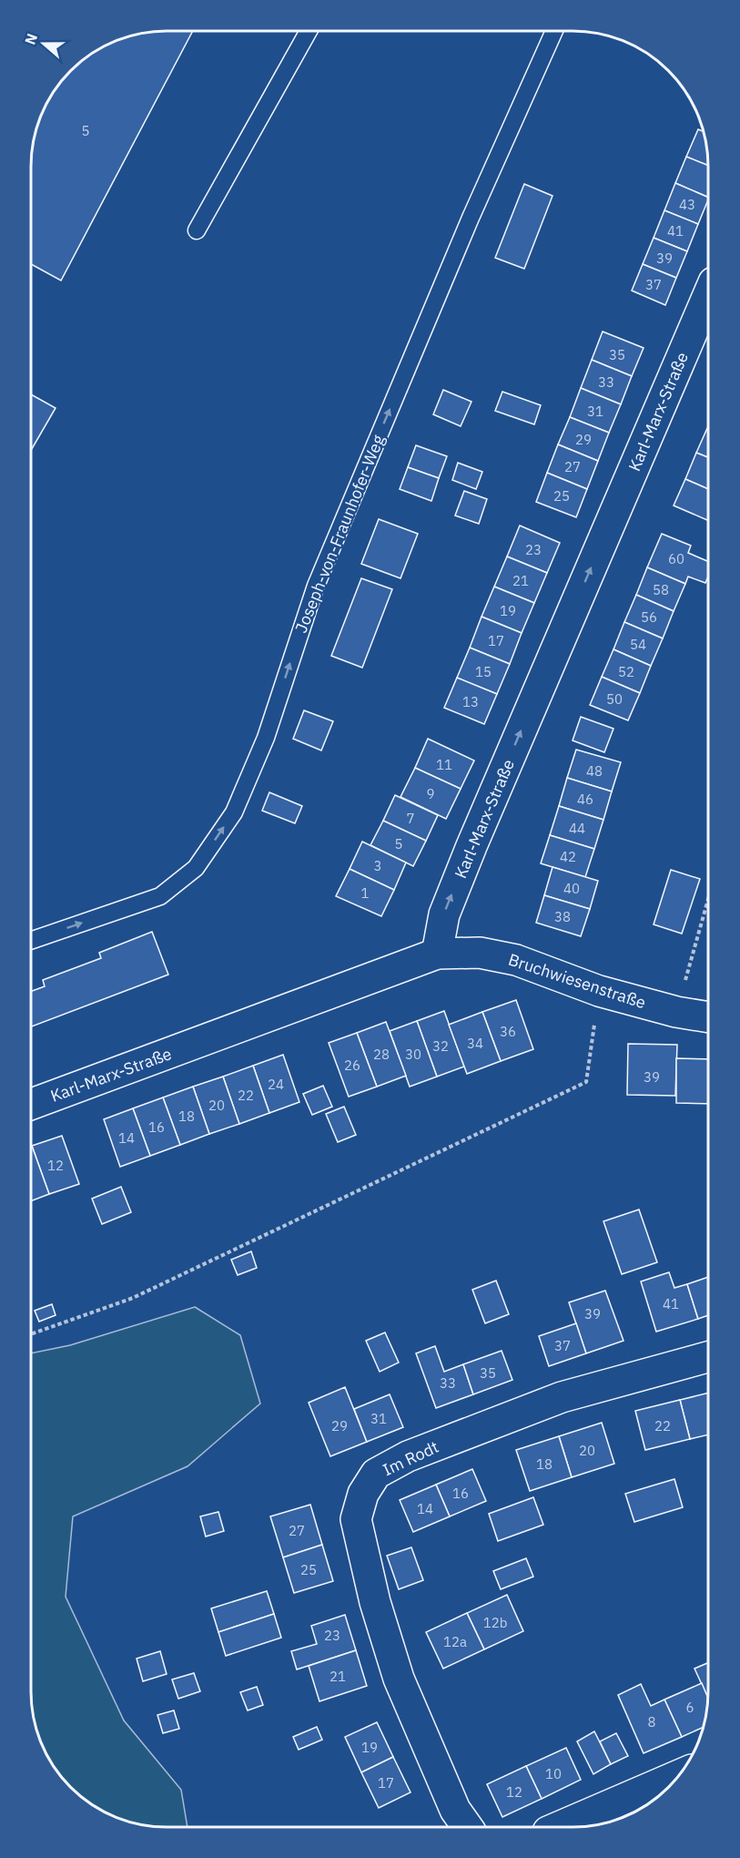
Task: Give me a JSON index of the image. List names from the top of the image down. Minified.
{"streets":{"street":["Karl-Marx-Straße","Bruchwiesenstraße","Im Rodt"],"lane":["Joseph-von-Fraunhofer-Weg"]},"crossings":[["Karl-Marx-Straße","Bruchwiesenstraße"]],"one_way":["Karl-Marx-Straße","Joseph-von-Fraunhofer-Weg"],"house_numbers":["5","43","41","39","37","35","33","31","29","27","25","23","60","21","58","19","56","17","54","15","52","50","13","11","48","9","46","7","44","5","42","3","40","1","38","36","34","32","28","30","26","39","24","22","20","18","16","14","12","41","39","37","35","33","31","29","22","20","18","16","14","27","25","12b","23","12a","21","6","8","19","10","17","12"],"north":"left"}
